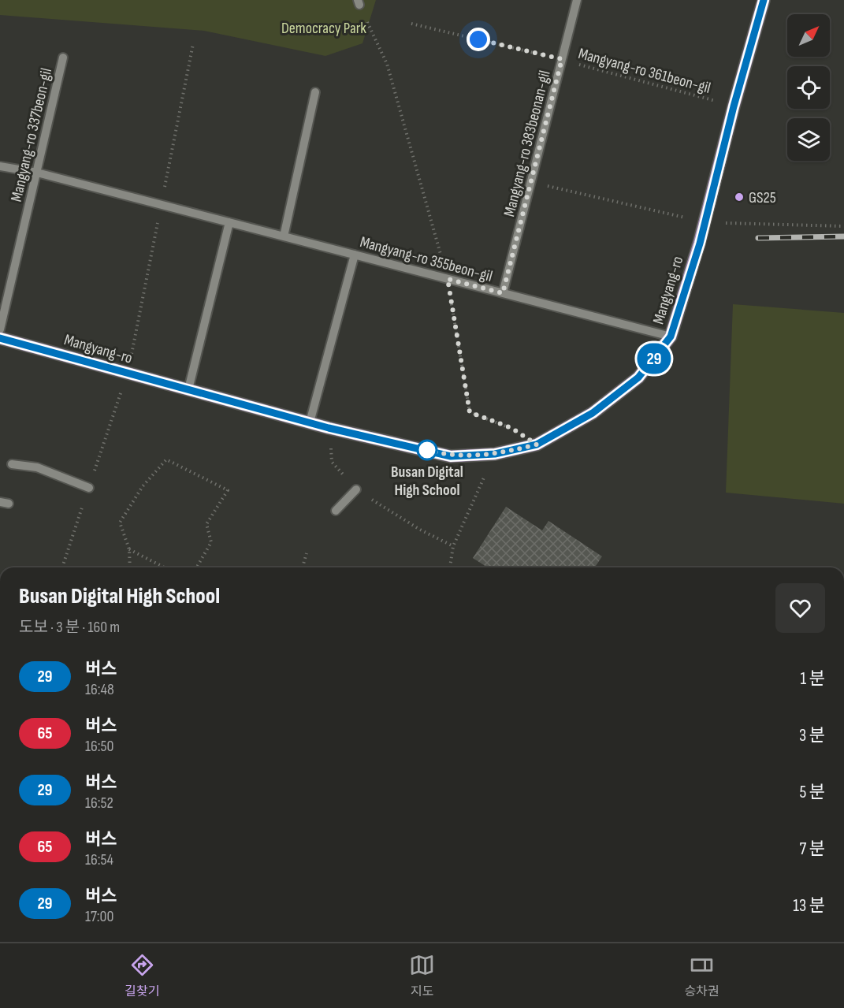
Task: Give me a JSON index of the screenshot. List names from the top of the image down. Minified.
{"streets":{"main road":["Mangyang-ro"],"street":["Mangyang-ro 337beon-gil","Mangyang-ro 383beonan-gil","Mangyang-ro 355beon-gil"],"path":["Mangyang-ro 361beon-gil"]},"crossings":[["Mangyang-ro 361beon-gil","Mangyang-ro 383beonan-gil"],["Mangyang-ro 361beon-gil","Mangyang-ro"],["Mangyang-ro 337beon-gil","Mangyang-ro 355beon-gil"],["Mangyang-ro 383beonan-gil","Mangyang-ro 355beon-gil"],["Mangyang-ro 355beon-gil","Mangyang-ro"]],"parks":["Democracy Park"],"places":["GS25","Busan Digital High School"],"lines":["bus line 29"],"north":"top right","page":{"on_map":"29","heading":["Busan Digital High School","도보 · 3 분 · 160 m"],"list":[{"mark":"29","name":"버스","note":"16:48","value":"1 분"},{"mark":"65","name":"버스","note":"16:50","value":"3 분"},{"mark":"29","name":"버스","note":"16:52","value":"5 분"},{"mark":"65","name":"버스","note":"16:54","value":"7 분"},{"mark":"29","name":"버스","note":"17:00","value":"13 분"}],"tabs":["길찾기","지도","승차권"]}}
